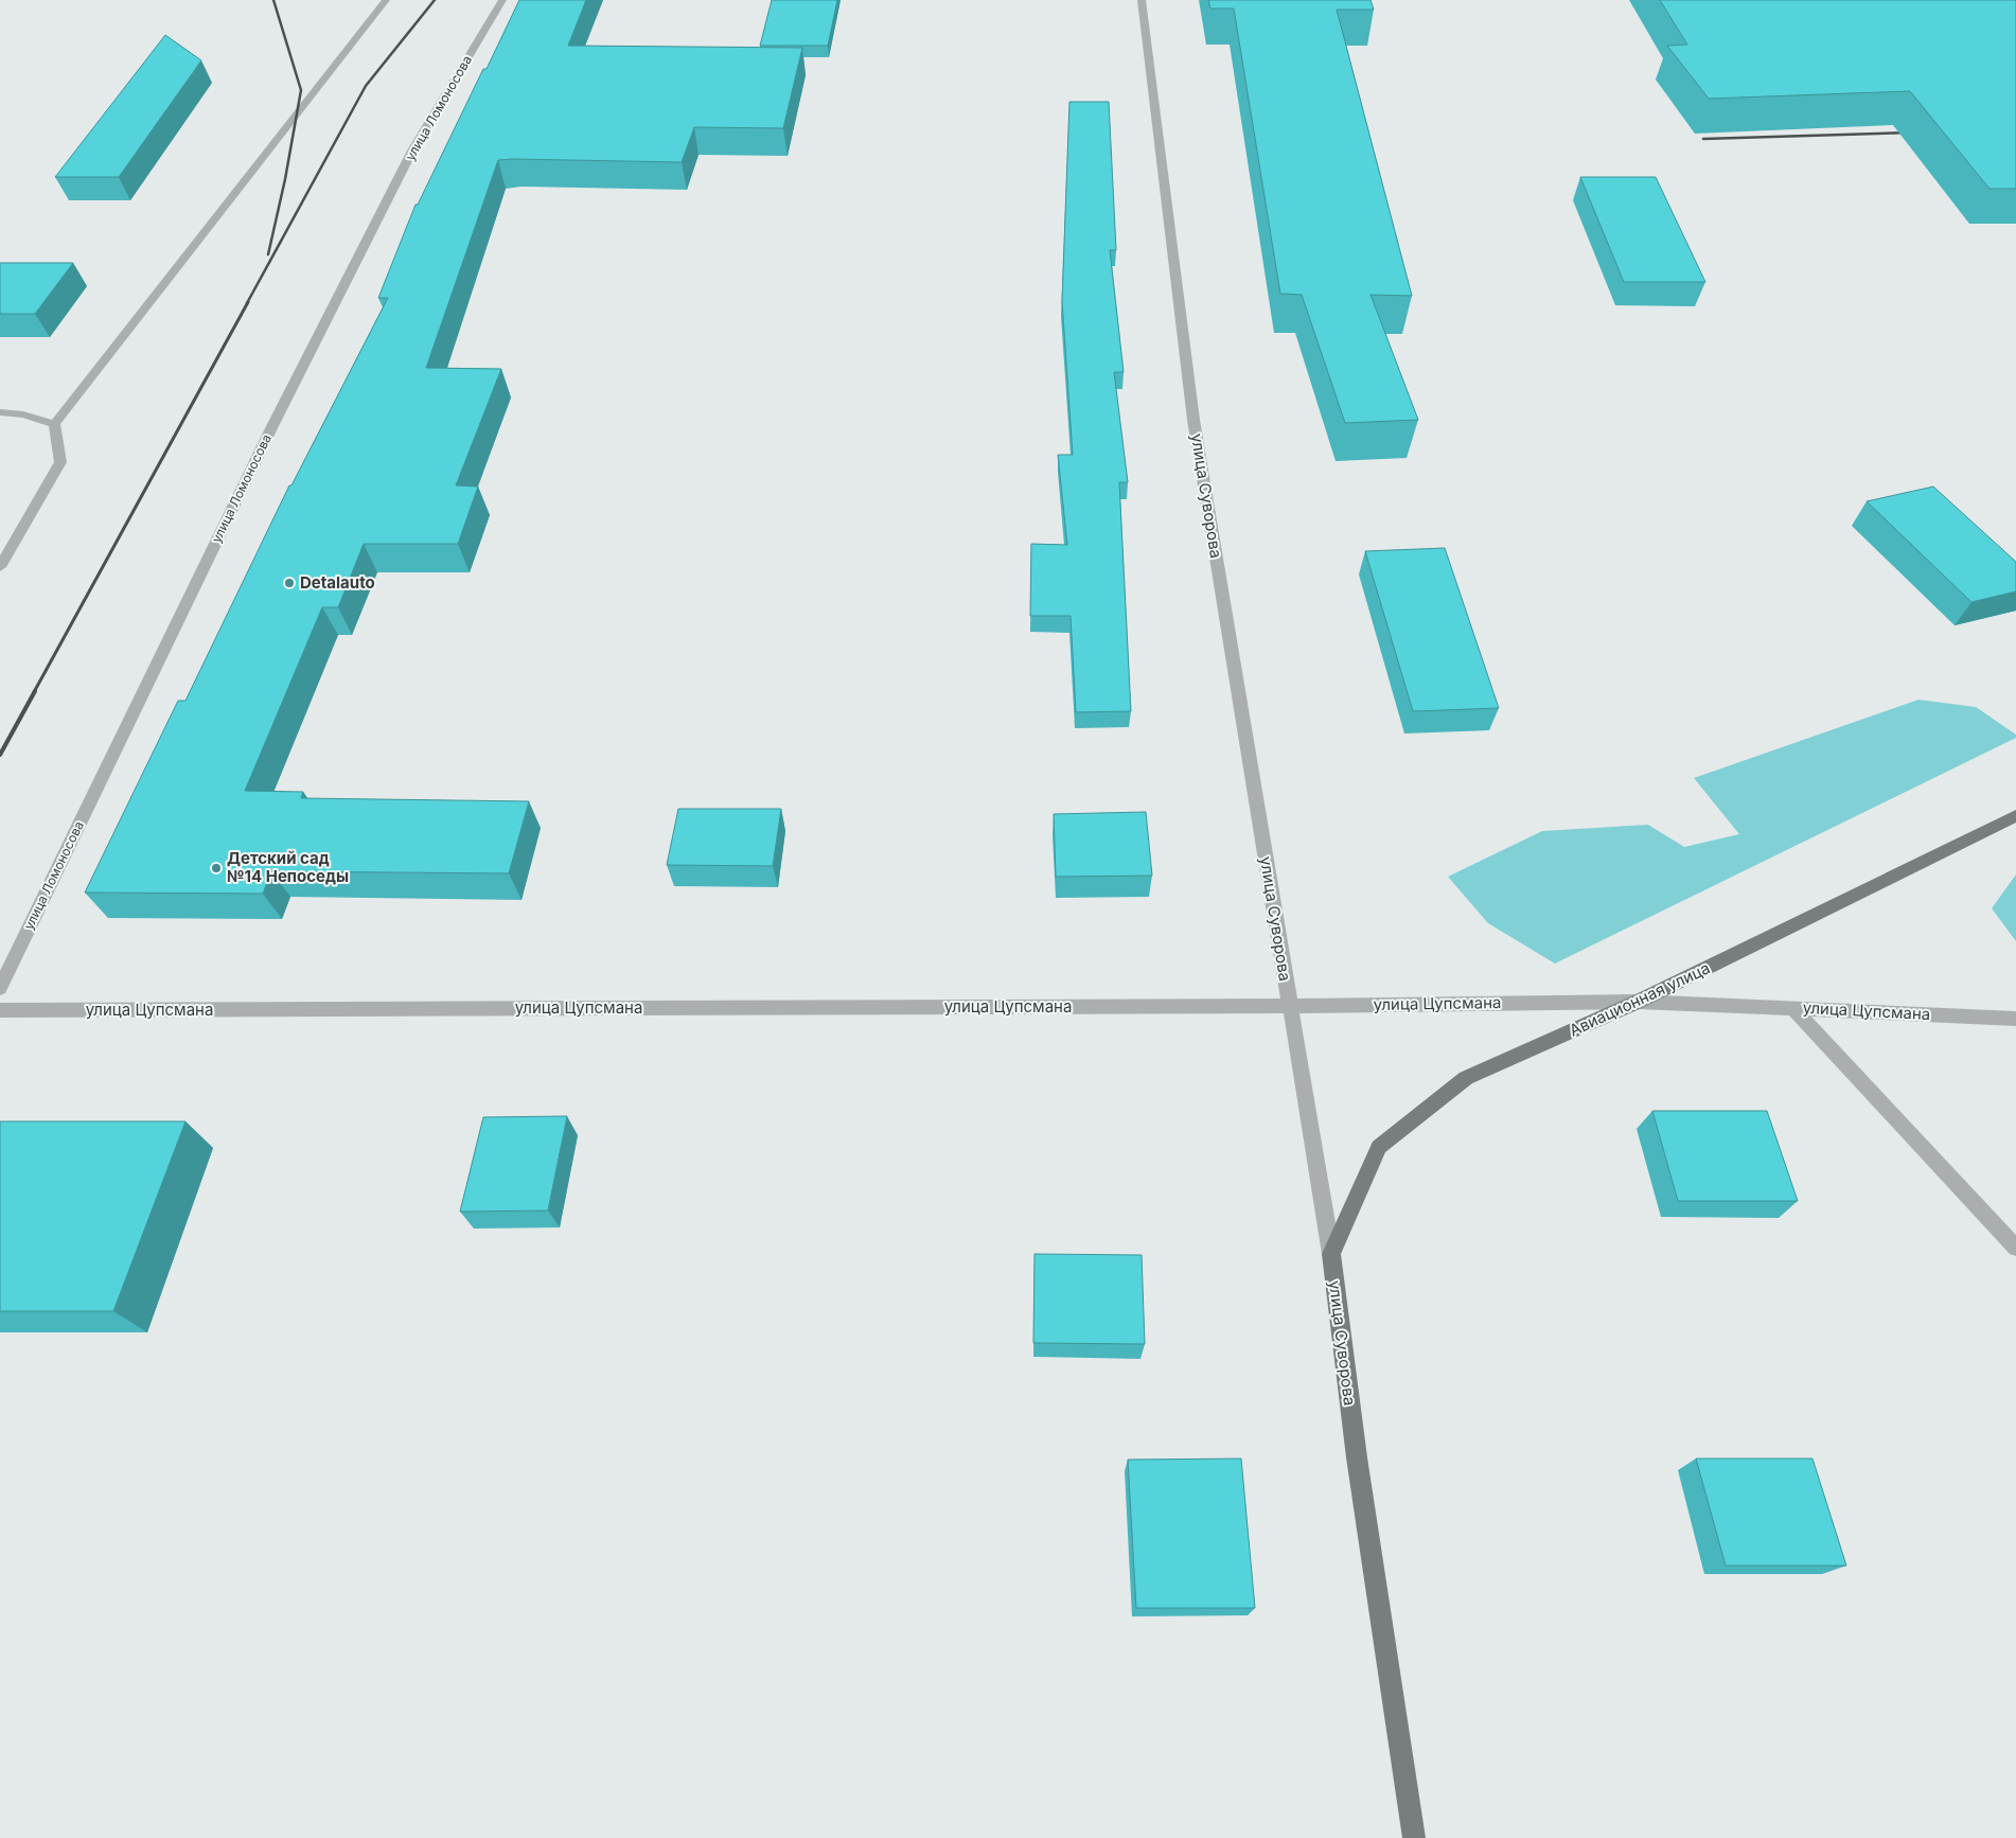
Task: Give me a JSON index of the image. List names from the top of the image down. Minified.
{"streets":{"main road":["улица Суворова","Авиационная улица"],"street":["улица Ломоносова","улица Цупсмана"]},"crossings":[["улица Суворова","Авиационная улица"],["улица Суворова","улица Цупсмана"],["Авиационная улица","улица Цупсмана"]],"places":["Detalauto","Детский сад №14 Непоседы"]}
